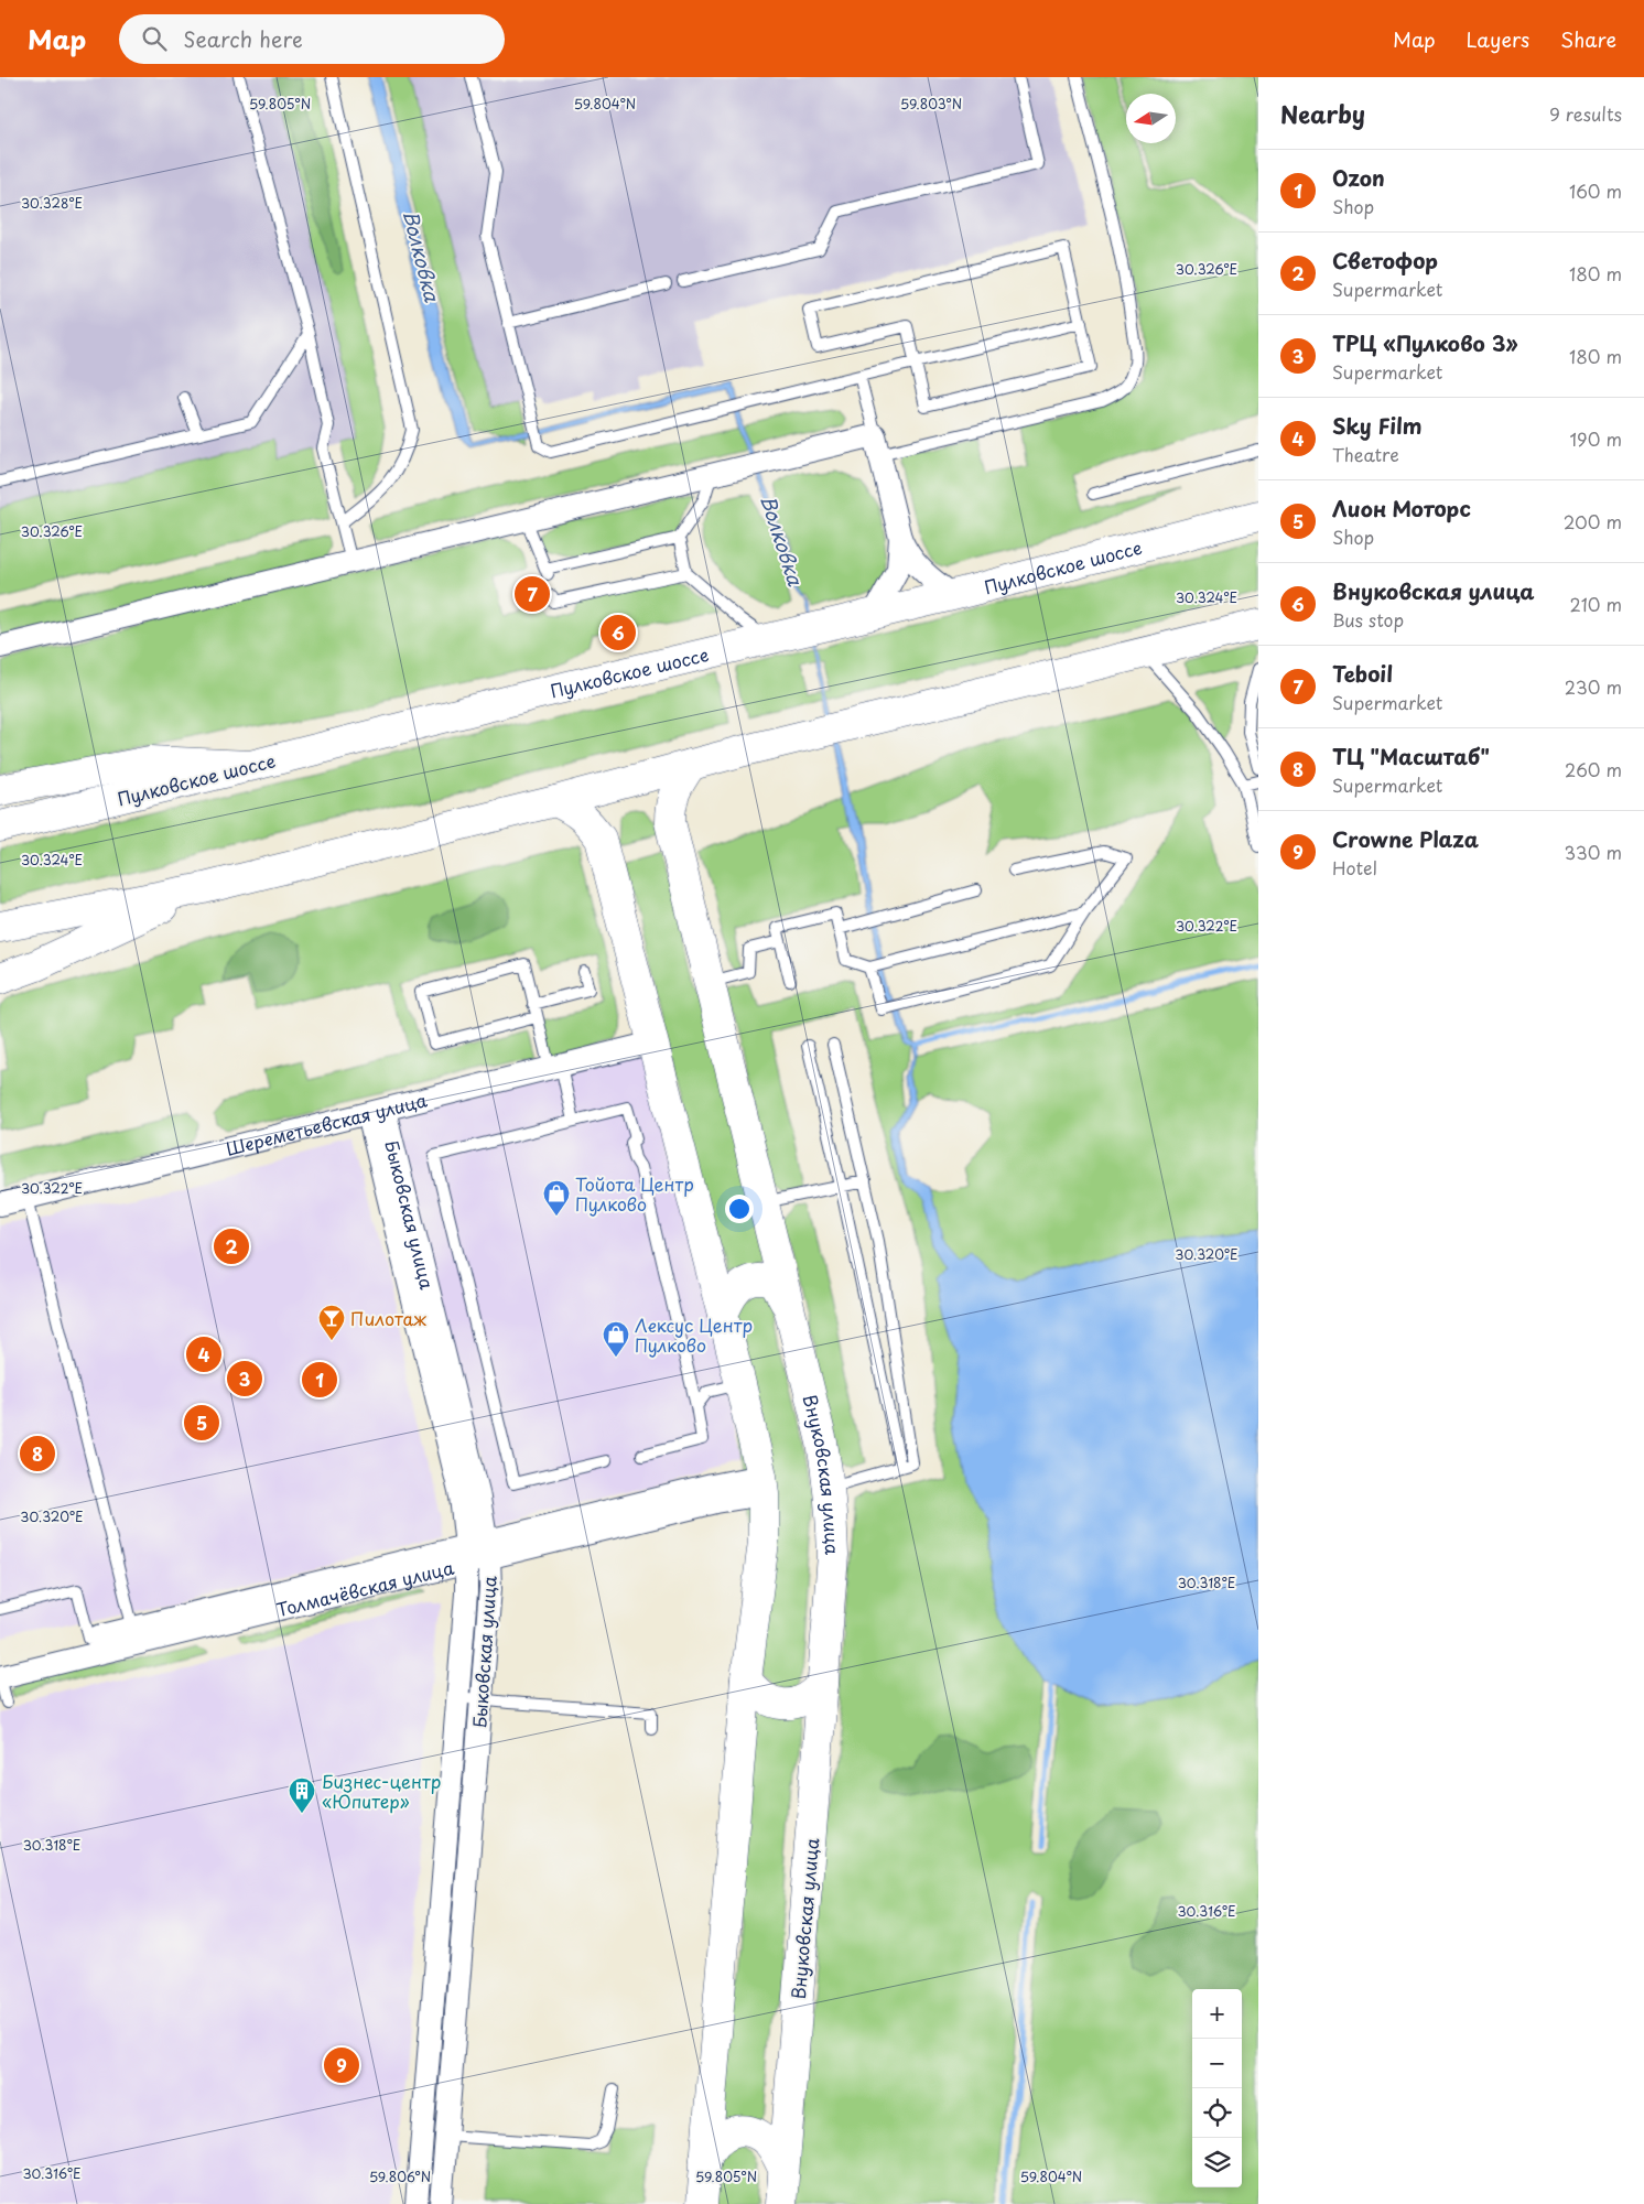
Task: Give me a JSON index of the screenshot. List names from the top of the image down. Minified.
{"streets":{"main road":["Пулковское шоссе","Внуковская улица"],"street":["Шереметьевская улица","Быковская улица","Толмачёвская улица"]},"crossings":[["Шереметьевская улица","Быковская улица"],["Быковская улица","Толмачёвская улица"]],"water":["Волковка"],"places":{"shop":["Тойота Центр Пулково","Лексус Центр Пулково"],"bar":["Пилотаж"],"building":["Бизнес-центр «Юпитер»"]},"north":"left","page":{"header":"Map","search":"Search here","nav":["Map","Layers","Share"],"heading":["Nearby","9 results"],"list":[{"mark":"1","name":"Ozon","note":"Shop","value":"160 m"},{"mark":"2","name":"Светофор","note":"Supermarket","value":"180 m"},{"mark":"3","name":"ТРЦ «Пулково 3»","note":"Supermarket","value":"180 m"},{"mark":"4","name":"Sky Film","note":"Theatre","value":"190 m"},{"mark":"5","name":"Лион Моторс","note":"Shop","value":"200 m"},{"mark":"6","name":"Внуковская улица","note":"Bus stop","value":"210 m"},{"mark":"7","name":"Teboil","note":"Supermarket","value":"230 m"},{"mark":"8","name":"ТЦ \"Масштаб\"","note":"Supermarket","value":"260 m"},{"mark":"9","name":"Crowne Plaza","note":"Hotel","value":"330 m"}],"pins":["7","6","2","4","3","1","5","8","9"],"map_buttons":["+","−"]},"coordinates":["59.805°N","59.804°N","59.803°N","30.328°E","30.326°E","30.324°E","30.322°E","30.320°E","30.318°E","30.316°E","59.806°N"]}
